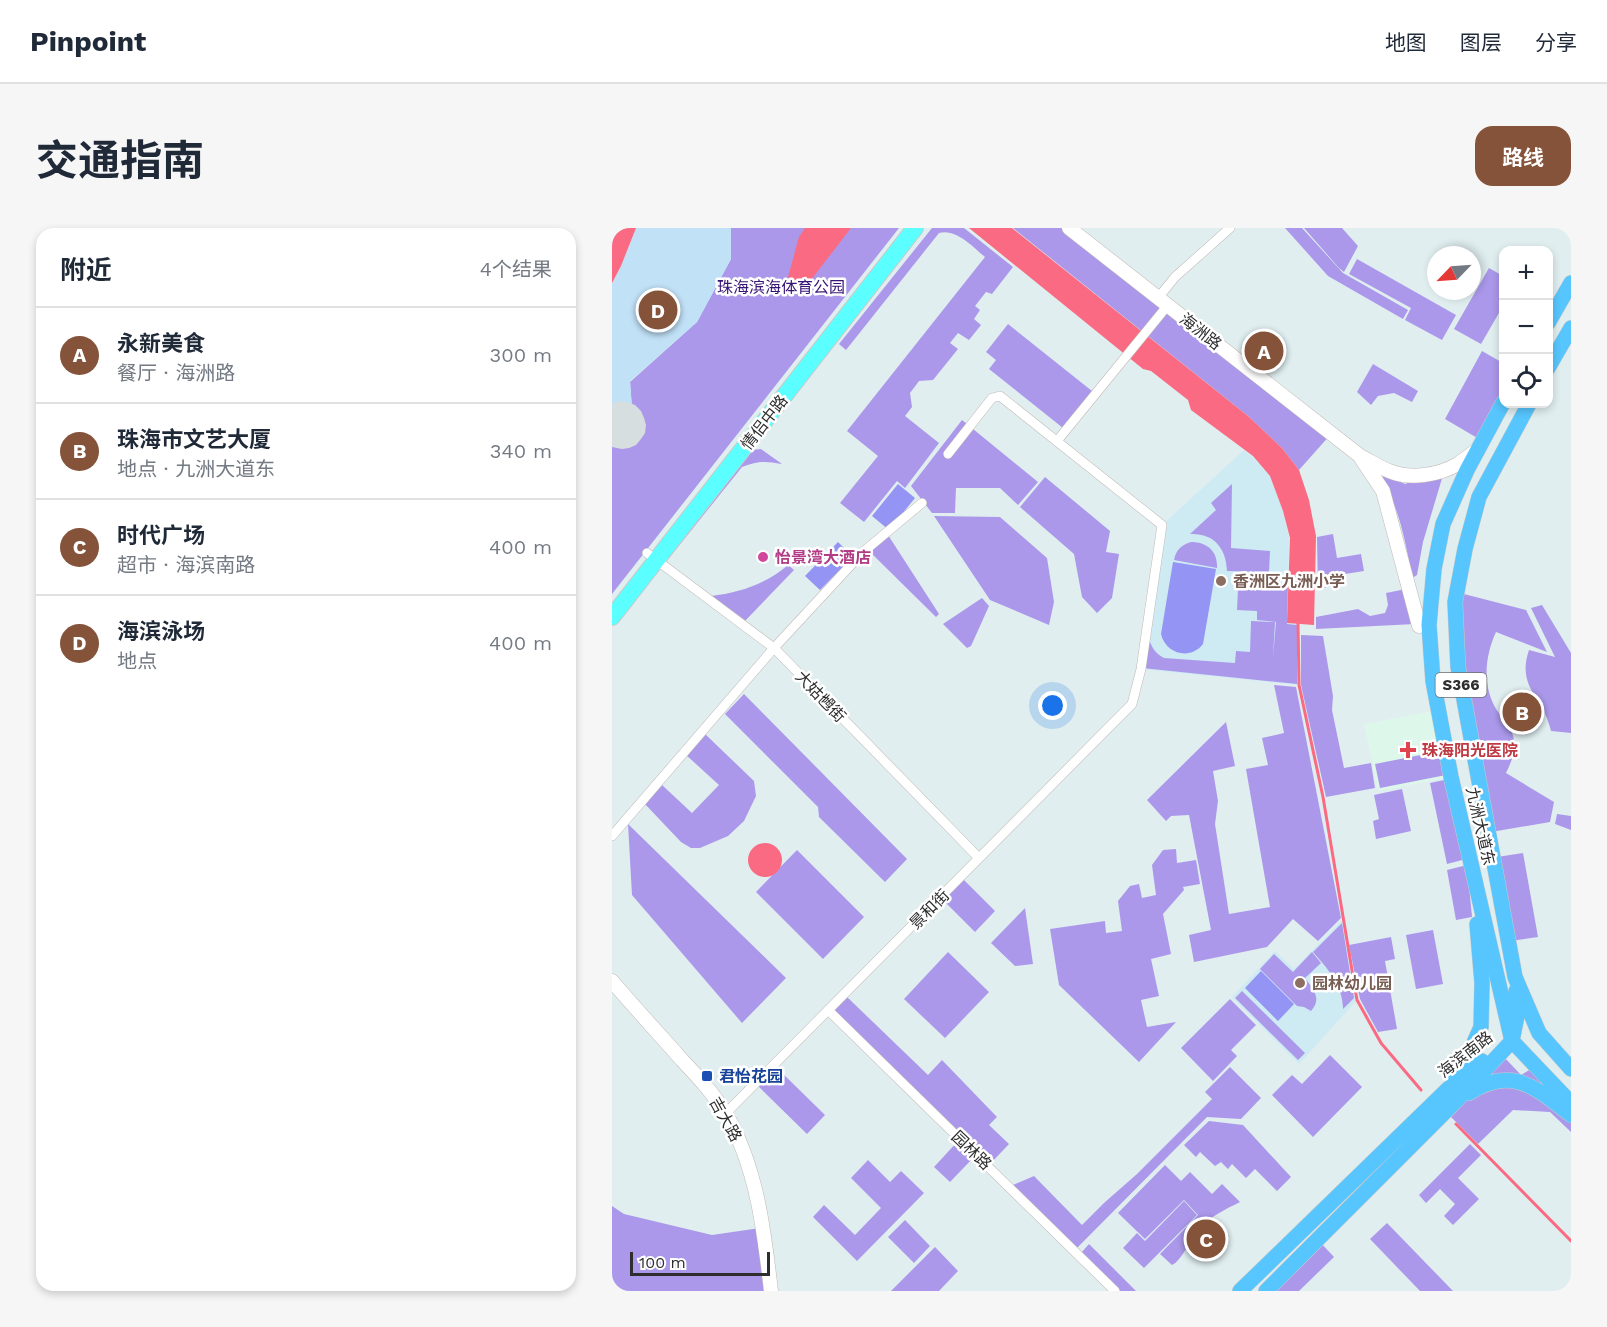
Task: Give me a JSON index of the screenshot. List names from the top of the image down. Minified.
{"streets":{"highway":["情侣中路"],"main road":["S366","九洲大道东","海滨南路"],"street":["海洲路","大姑乸街","景和街","吉大路","园林路"]},"crossings":[["情侣中路","大姑乸街"],["大姑乸街","景和街"],["九洲大道东","海滨南路"],["景和街","吉大路"],["景和街","园林路"]],"parks":["珠海滨海体育公园"],"places":{"other":["怡景湾大酒店","香洲区九洲小学","园林幼儿园"],"health":["珠海阳光医院"],"transit":["君怡花园"]},"scale_bar":"100 m","north":"bottom left","page":{"header":"Pinpoint","nav":["地图","图层","分享"],"title":"交通指南","buttons":"路线","heading":["附近","4个结果"],"map_buttons":["+","−"],"pins":["D","A","B","C"],"list":[{"mark":"A","name":"永新美食","note":"餐厅 · 海洲路","value":"300 m"},{"mark":"B","name":"珠海市文艺大厦","note":"地点 · 九洲大道东","value":"340 m"},{"mark":"C","name":"时代广场","note":"超市 · 海滨南路","value":"400 m"},{"mark":"D","name":"海滨泳场","note":"地点","value":"400 m"}],"scale":"100 m"}}
